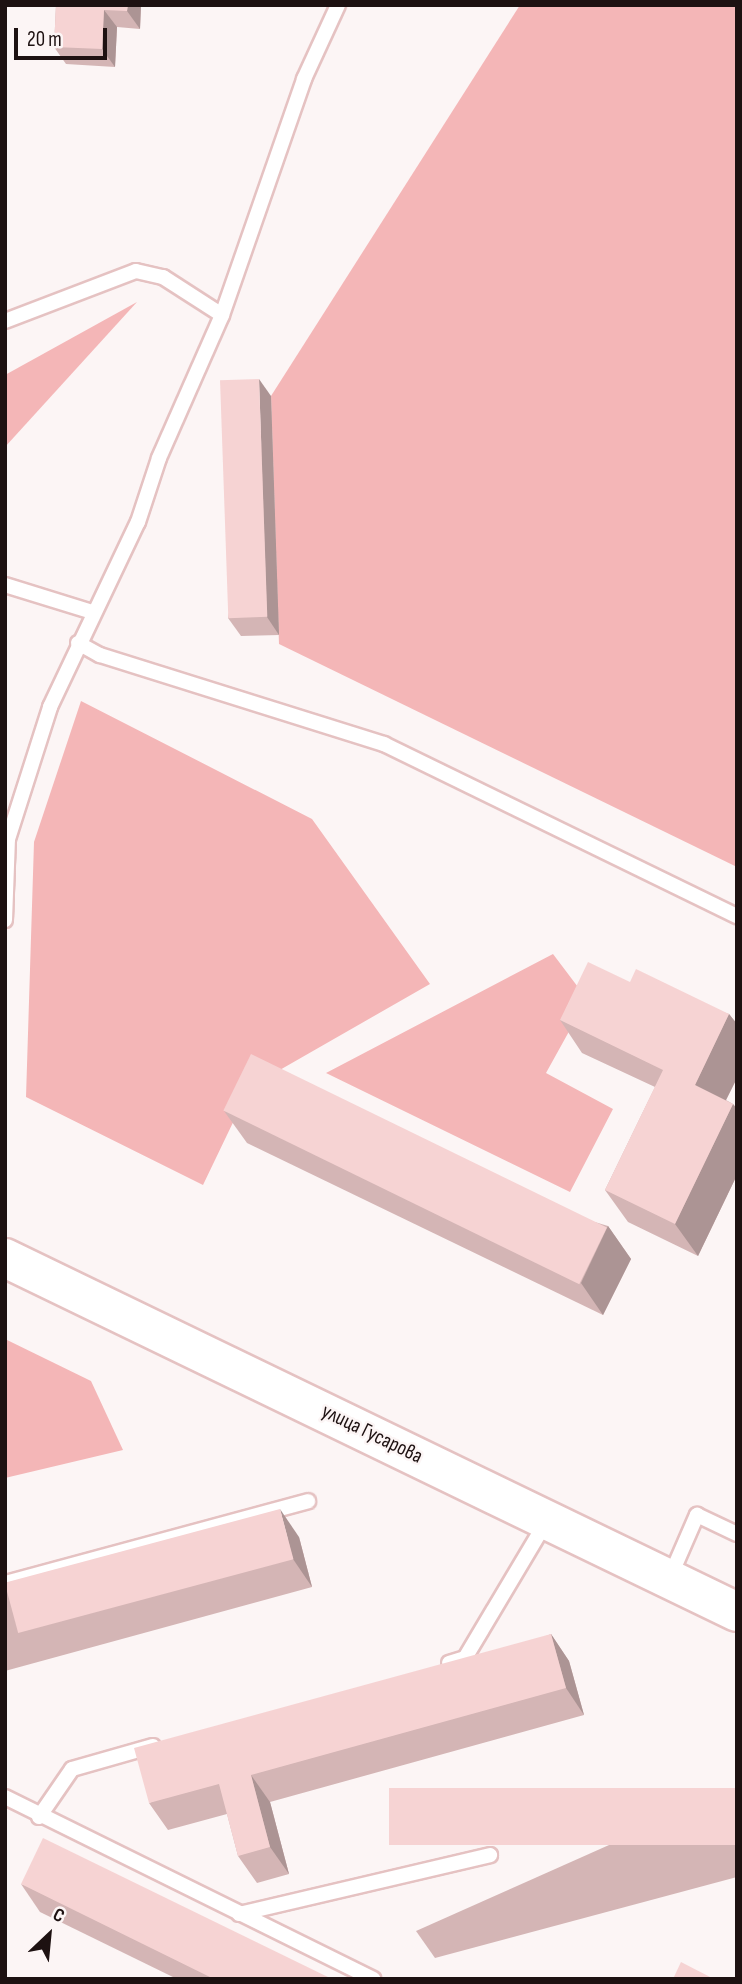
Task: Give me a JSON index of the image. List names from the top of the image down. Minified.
{"streets":{"street":["улица Гусарова"]},"scale_bar":"20 m","north":"top right"}
